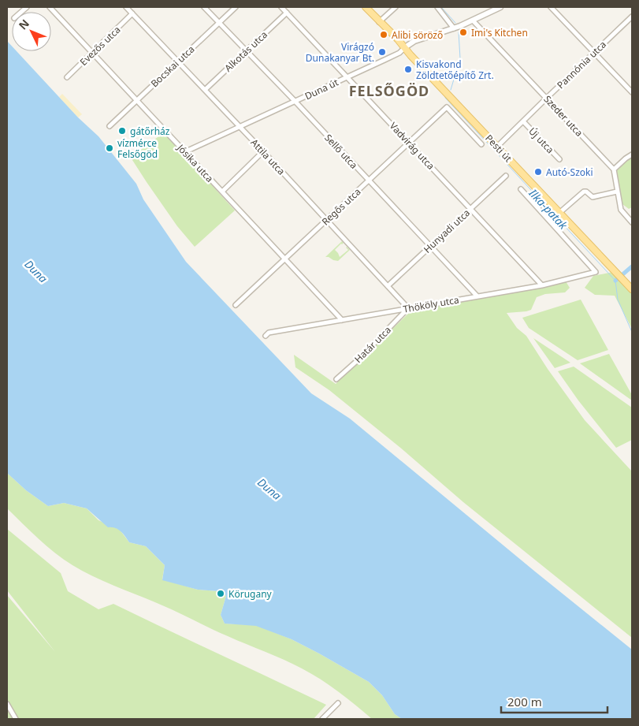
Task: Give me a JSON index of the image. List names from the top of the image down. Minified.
{"streets":{"main road":["Pesti út"],"street":["Evezős utca","Alkotás utca","Pannónia utca","Bocskai utca","Duna út","Szeder utca","Új utca","Vadvirág utca","Sellő utca","Attila utca","Jósika utca","Regős utca","Hunyadi utca","Thököly utca","Határ utca"]},"crossings":[["Evezős utca","Attila utca"],["Evezős utca","Jósika utca"],["Alkotás utca","Vadvirág utca"],["Alkotás utca","Sellő utca"],["Alkotás utca","Attila utca"],["Pannónia utca","Szeder utca"],["Pannónia utca","Új utca"],["Pannónia utca","Pesti út"],["Bocskai utca","Sellő utca"],["Bocskai utca","Attila utca"],["Bocskai utca","Jósika utca"],["Duna út","Szeder utca"],["Duna út","Vadvirág utca"],["Duna út","Pesti út"],["Duna út","Sellő utca"],["Duna út","Attila utca"],["Duna út","Jósika utca"],["Vadvirág utca","Regős utca"],["Vadvirág utca","Hunyadi utca"],["Vadvirág utca","Thököly utca"],["Sellő utca","Regős utca"],["Sellő utca","Hunyadi utca"],["Sellő utca","Thököly utca"],["Attila utca","Regős utca"],["Attila utca","Hunyadi utca"],["Attila utca","Thököly utca"],["Attila utca","Határ utca"],["Jósika utca","Regős utca"],["Jósika utca","Thököly utca"],["Thököly utca","Határ utca"]],"districts":["FELSŐGÖD"],"water":["Ilka-patak","Duna"],"places":["Imi's Kitchen","Alibi söröző","Virágzó Dunakanyar Bt.","Kisvakond Zöldtetőépítő Zrt.","gátőrház","vízmérce Felsőgöd","Autó-Szoki","Körugany"],"scale_bar":"200 m","north":"top left"}
